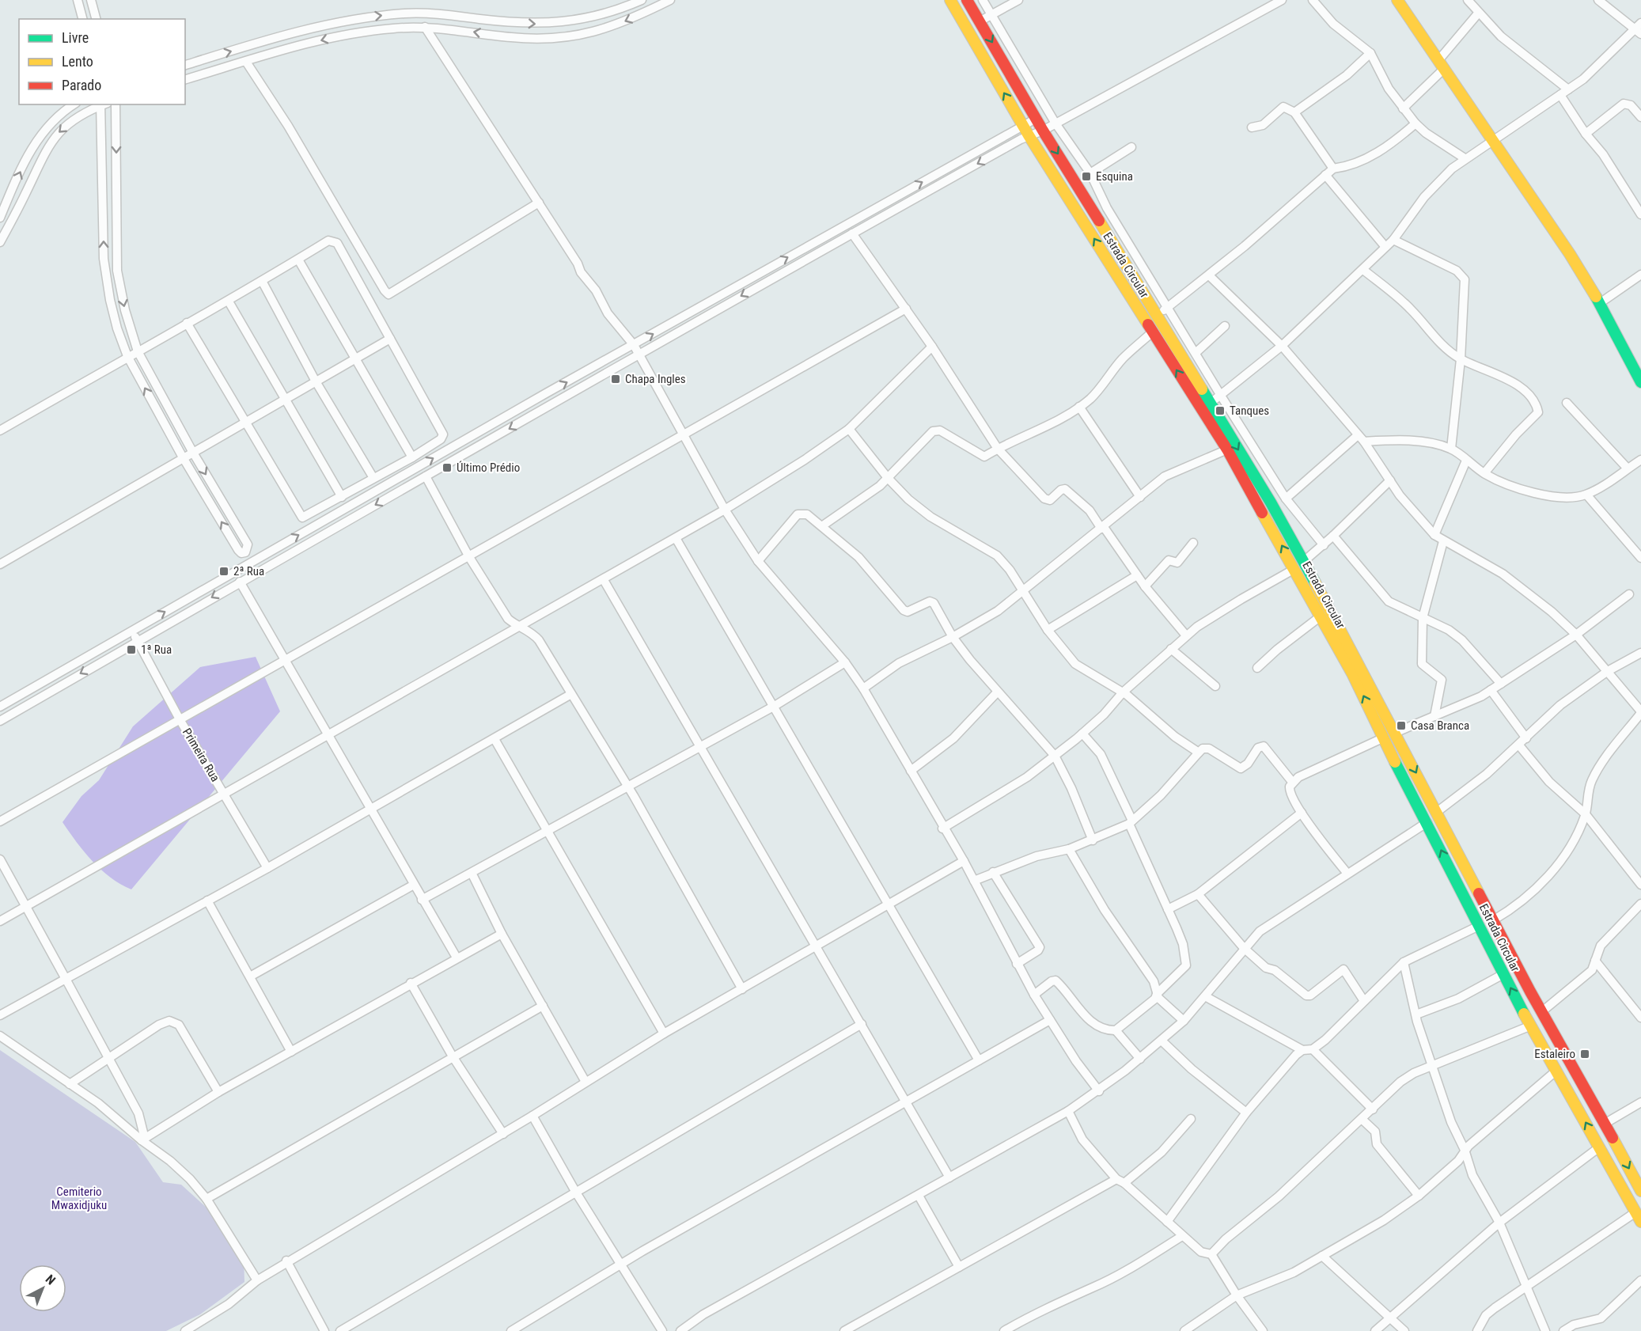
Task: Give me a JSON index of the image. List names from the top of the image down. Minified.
{"streets":{"main road":["Estrada Circular"],"street":["Primeira Rua"]},"parks":["Cemiterio Mwaxidjuku"],"places":{"transit":["Esquina","Chapa Ingles","Tanques","Último Prédio","2ª Rua","1ª Rua","Casa Branca","Estaleiro"]},"legend":["Livre","Lento","Parado"],"north":"top right"}
